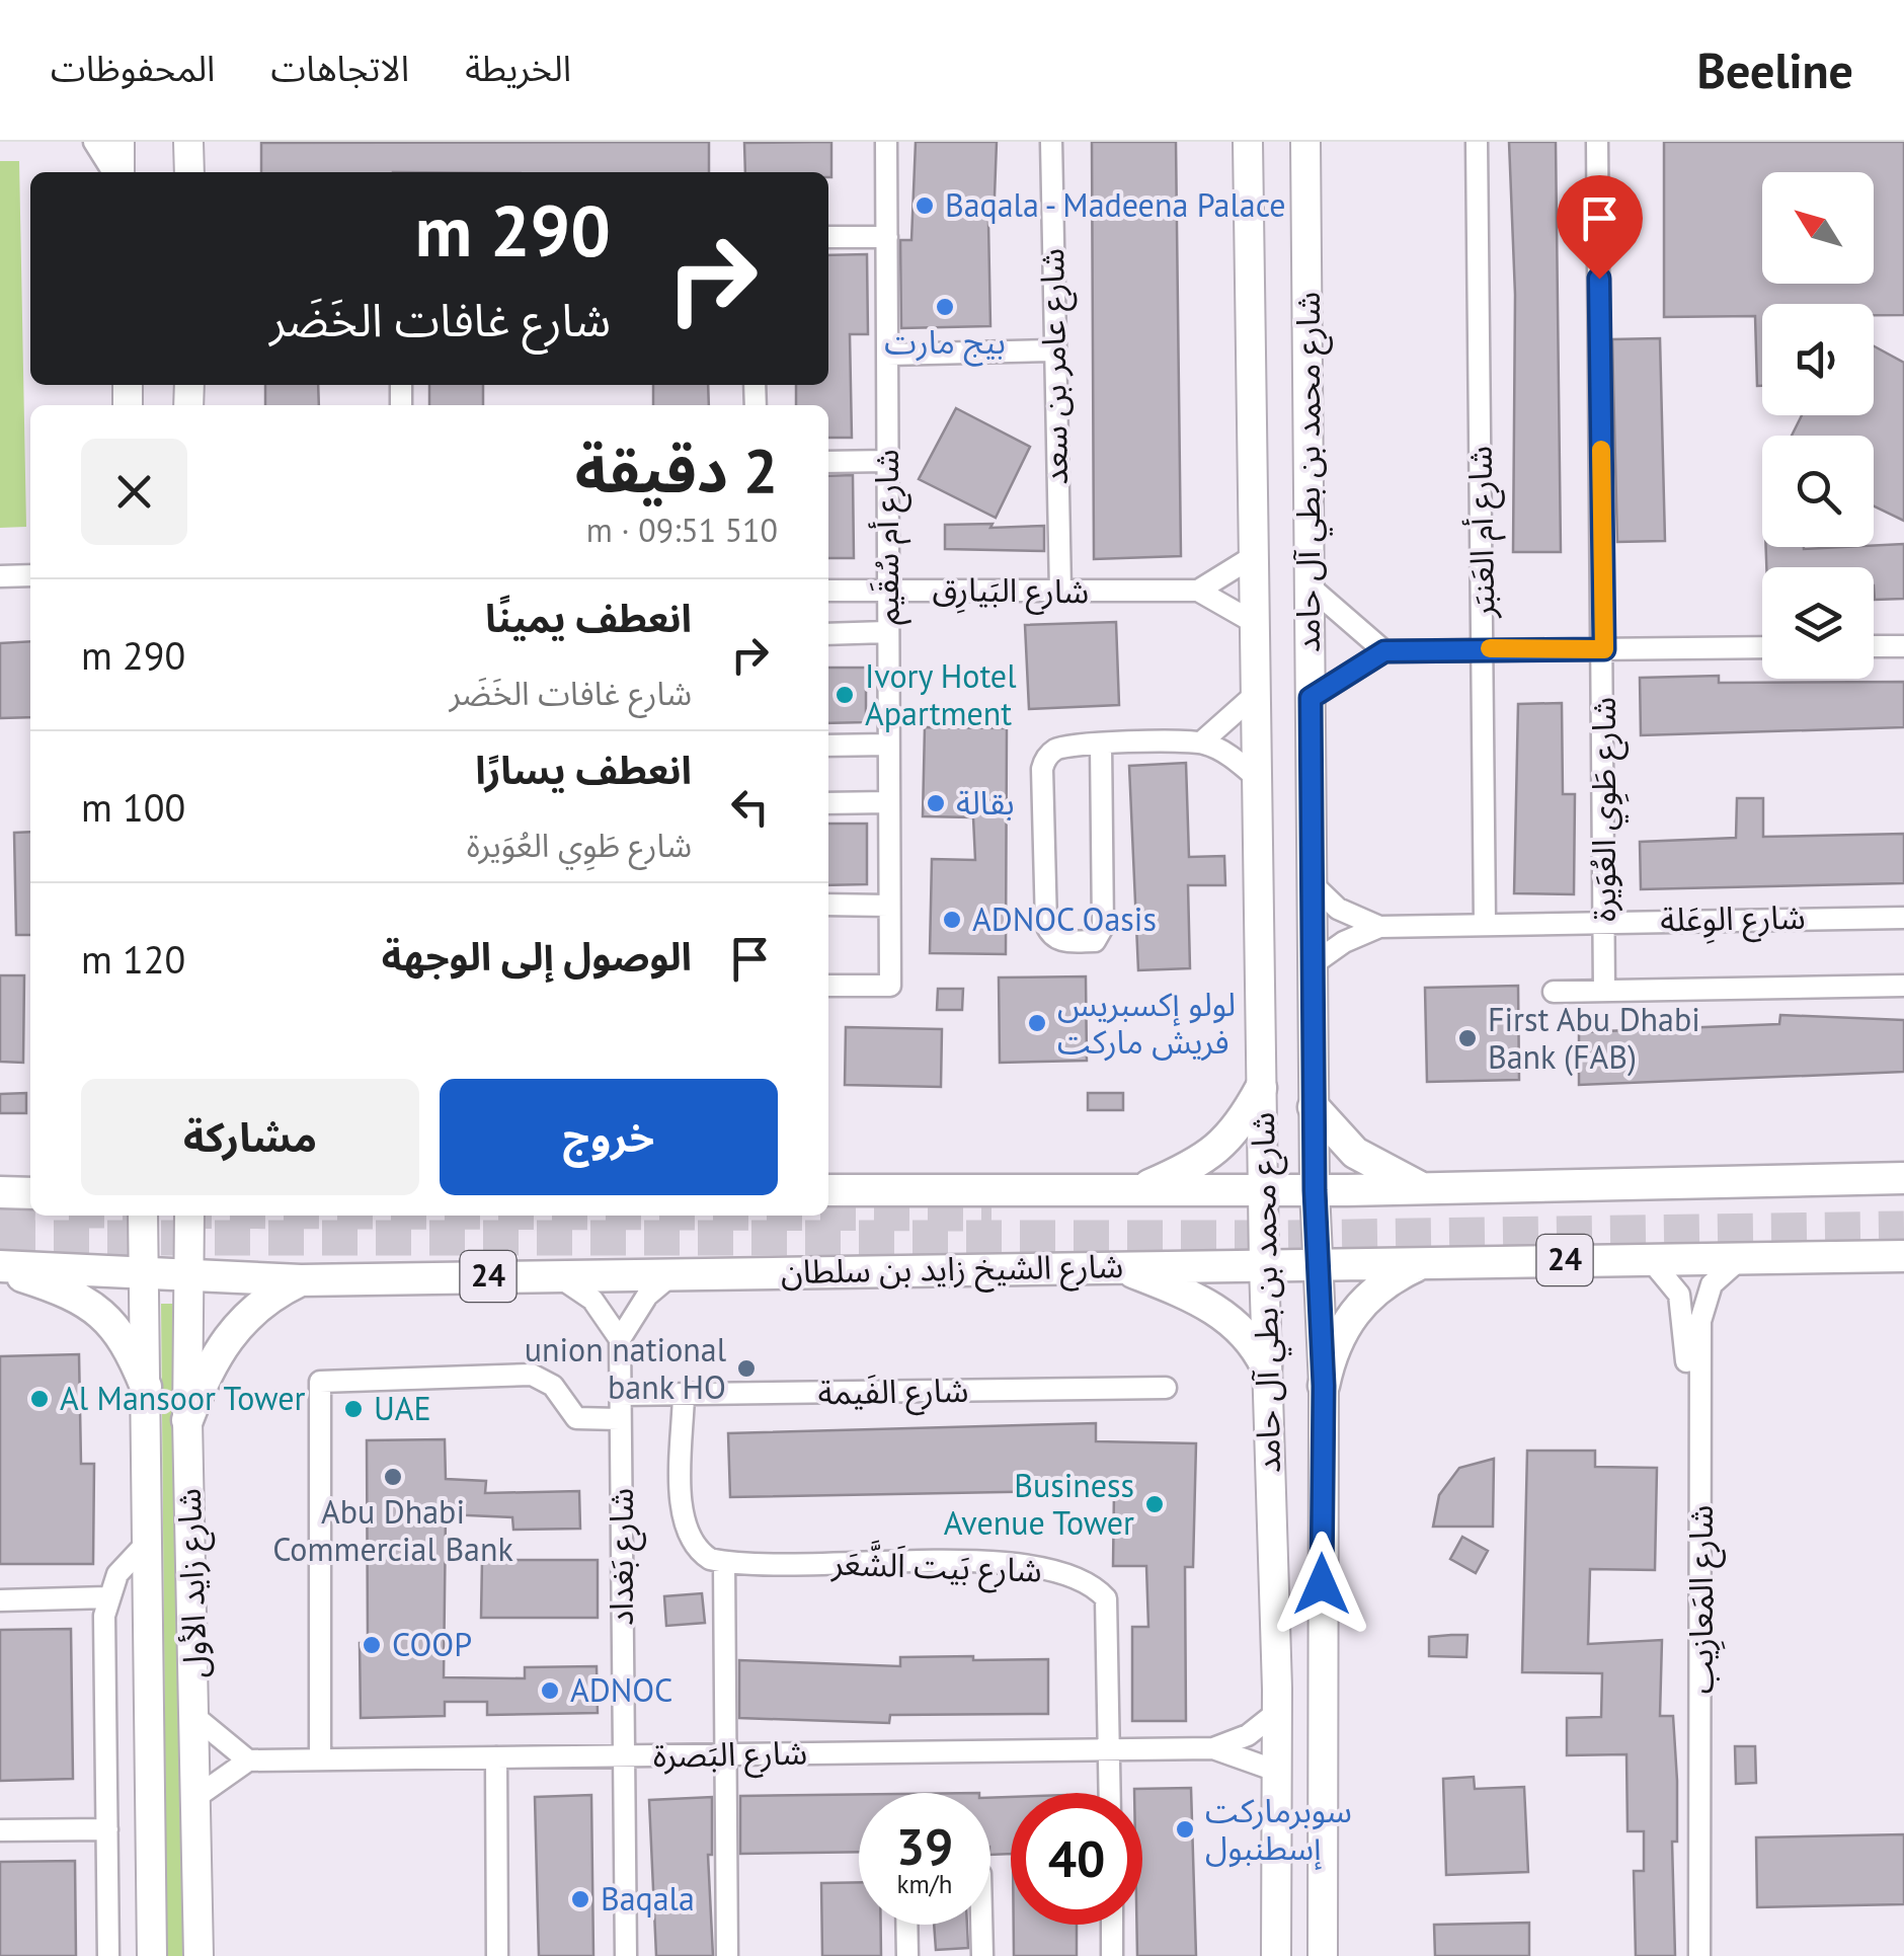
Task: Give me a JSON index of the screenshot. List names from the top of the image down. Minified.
{"streets":{"main road":["24","شارع الشيخ زايد بن سلطان"],"street":["شارع عامر بن سعد","شارع محمد بن بطي آل حامد","شارع أم العَنبَر","شارع أم سُقَيم","شارع البَيارِق","شارع طَوِي العُوَيرة","شارع الوِعَلة","شارع الفَيمة","شارع بَغداد","شارع بَيت اَلشَّعَر","شارع زايد الأول","شارع المَعازِيب","شارع البَصرة"]},"crossings":[["شارع عامر بن سعد","شارع البَيارِق"],["شارع محمد بن بطي آل حامد","شارع الوِعَلة"],["شارع محمد بن بطي آل حامد","24"],["شارع محمد بن بطي آل حامد","شارع الشيخ زايد بن سلطان"],["شارع محمد بن بطي آل حامد","شارع البَصرة"],["شارع أم العَنبَر","شارع الوِعَلة"],["شارع أم سُقَيم","شارع البَيارِق"],["شارع طَوِي العُوَيرة","شارع الوِعَلة"],["شارع الشيخ زايد بن سلطان","شارع زايد الأول"],["شارع الشيخ زايد بن سلطان","شارع المَعازِيب"],["شارع الفَيمة","شارع بَغداد"],["شارع بَغداد","شارع البَصرة"],["شارع بَيت اَلشَّعَر","شارع البَصرة"]],"places":["Baqala - Madeena Palace","بيج مارت","Ivory Hotel Apartment","بقالة","ADNOC Oasis","لولو إكسبريس فريش ماركت","First Abu Dhabi Bank (FAB)","union national bank HO","Al Mansoor Tower","UAE","Abu Dhabi Commercial Bank","Business Avenue Tower","COOP","ADNOC","سوبرماركت إسطنبول","Baqala"],"north":"top left","page":{"header":"Beeline","nav":["الخريطة","الاتجاهات","المحفوظات"],"turn":["290 m","شارع غافات الخَضَر"],"heading":["2 دقيقة","510 m · 09:51"],"list":[{"name":"انعطف يمينًا","note":"شارع غافات الخَضَر","value":"290 m"},{"name":"انعطف يسارًا","note":"شارع طَوِي العُوَيرة","value":"100 m"},{"name":"الوصول إلى الوجهة","value":"120 m"}],"buttons":["خروج","مشاركة"],"speed":"39 km/h","limit":"40"}}
